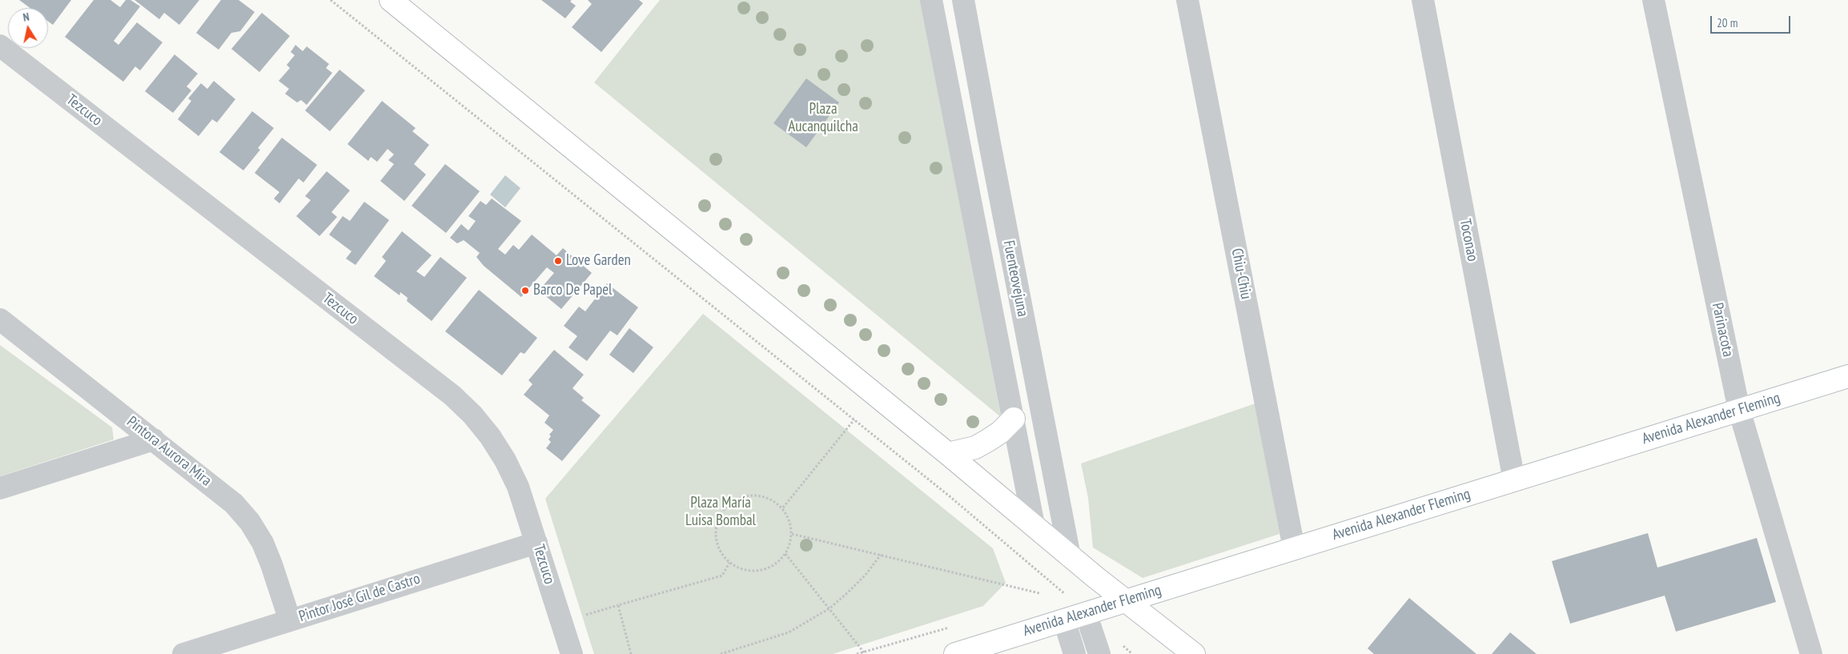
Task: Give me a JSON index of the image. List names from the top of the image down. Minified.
{"streets":{"main road":["Avenida Alexander Fleming"],"street":["Tezcuco","Toconao","Chiu-Chiu","Fuenteovejuna","Parinacota","Pintora Aurora Mira","Pintor José Gil de Castro"]},"crossings":[["Tezcuco","Pintor José Gil de Castro"],["Toconao","Avenida Alexander Fleming"],["Chiu-Chiu","Avenida Alexander Fleming"],["Parinacota","Avenida Alexander Fleming"],["Pintora Aurora Mira","Pintor José Gil de Castro"]],"parks":["Plaza Aucanquilcha","Plaza María Luisa Bombal"],"places":["Love Garden","Barco De Papel"],"scale_bar":"20 m","north":"top"}
